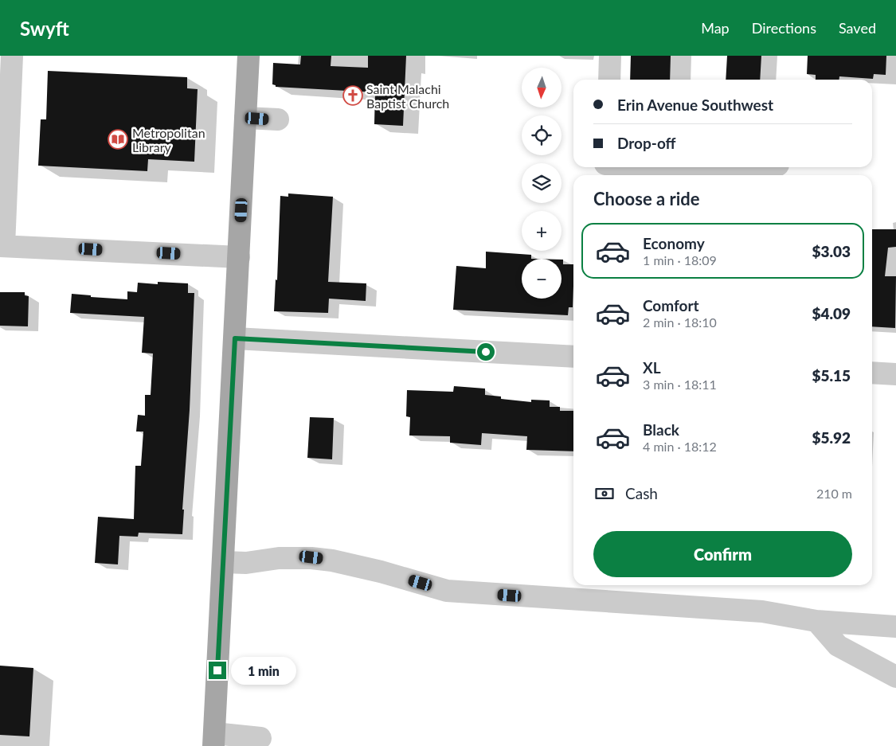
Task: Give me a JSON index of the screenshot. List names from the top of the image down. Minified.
{"places":{"church":["Saint Malachi Baptist Church"],"library":["Metropolitan Library"]},"north":"bottom","page":{"header":"Swyft","nav":["Map","Directions","Saved"],"map_buttons":["+","−"],"banner":["Erin Avenue Southwest","Drop-off"],"heading":"Choose a ride","list":[{"name":"Economy","note":"1 min · 18:09","value":"$3.03"},{"name":"Comfort","note":"2 min · 18:10","value":"$4.09"},{"name":"XL","note":"3 min · 18:11","value":"$5.15"},{"name":"Black","note":"4 min · 18:12","value":"$5.92"}],"pay":["Cash","210 m"],"buttons":"Confirm","bubble":"1 min"}}
